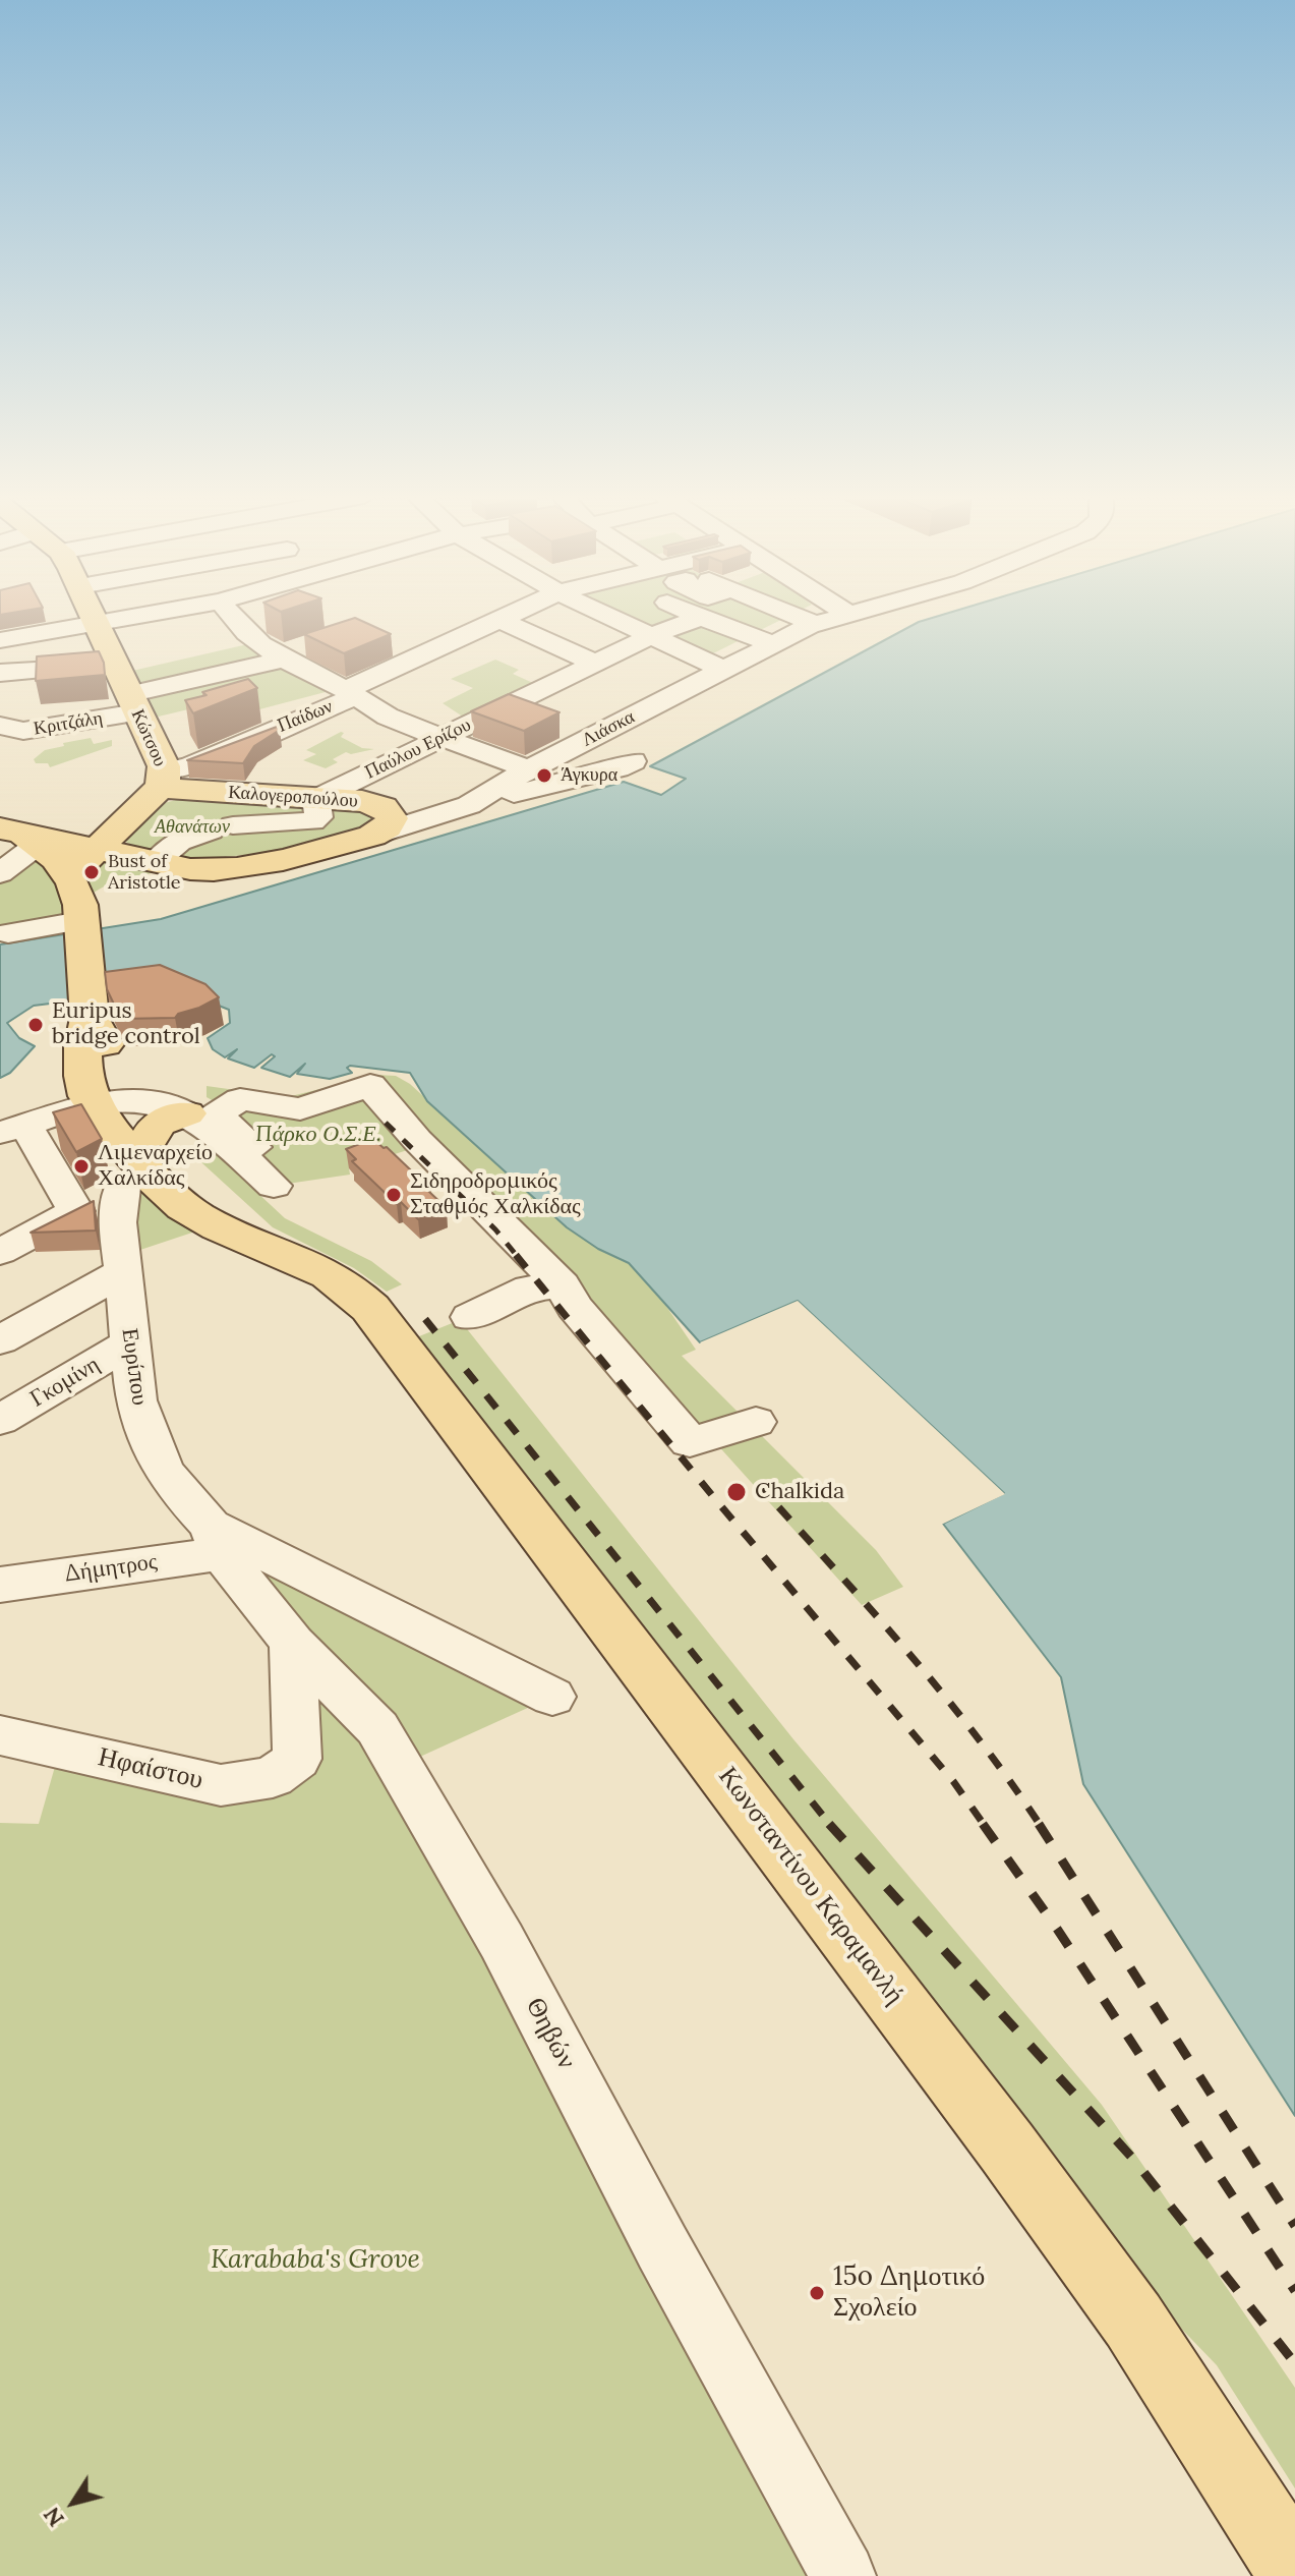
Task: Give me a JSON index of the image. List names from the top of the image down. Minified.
{"streets":{"main road":["Λιάσκα","Κώτσου","Καλογεροπούλου","Κωνσταντίνου Καραμανλή"],"street":["Παίδων","Κριτζάλη","Παύλου Ερίζου","Ευρίπου","Γκομίνη","Δήμητρος","Ηφαίστου","Θηβών"]},"crossings":[["Παίδων","Κώτσου"],["Παίδων","Καλογεροπούλου"],["Κριτζάλη","Κώτσου"],["Λιάσκα","Κώτσου"],["Λιάσκα","Καλογεροπούλου"],["Κώτσου","Καλογεροπούλου"],["Κώτσου","Κωνσταντίνου Καραμανλή"],["Παύλου Ερίζου","Καλογεροπούλου"],["Ευρίπου","Γκομίνη"],["Ευρίπου","Δήμητρος"],["Ευρίπου","Κωνσταντίνου Καραμανλή"],["Ευρίπου","Θηβών"],["Δήμητρος","Θηβών"],["Ηφαίστου","Θηβών"]],"parks":["Αθανάτων","Πάρκο Ο.Σ.Ε.","Karababa's Grove"],"places":["Άγκυρα","Bust of Aristotle","Euripus bridge control","Λιμεναρχείο Χαλκίδας","Σιδηροδρομικός Σταθμός Χαλκίδας","Chalkida","15o Δημοτικό Σχολείο"],"north":"bottom left"}
